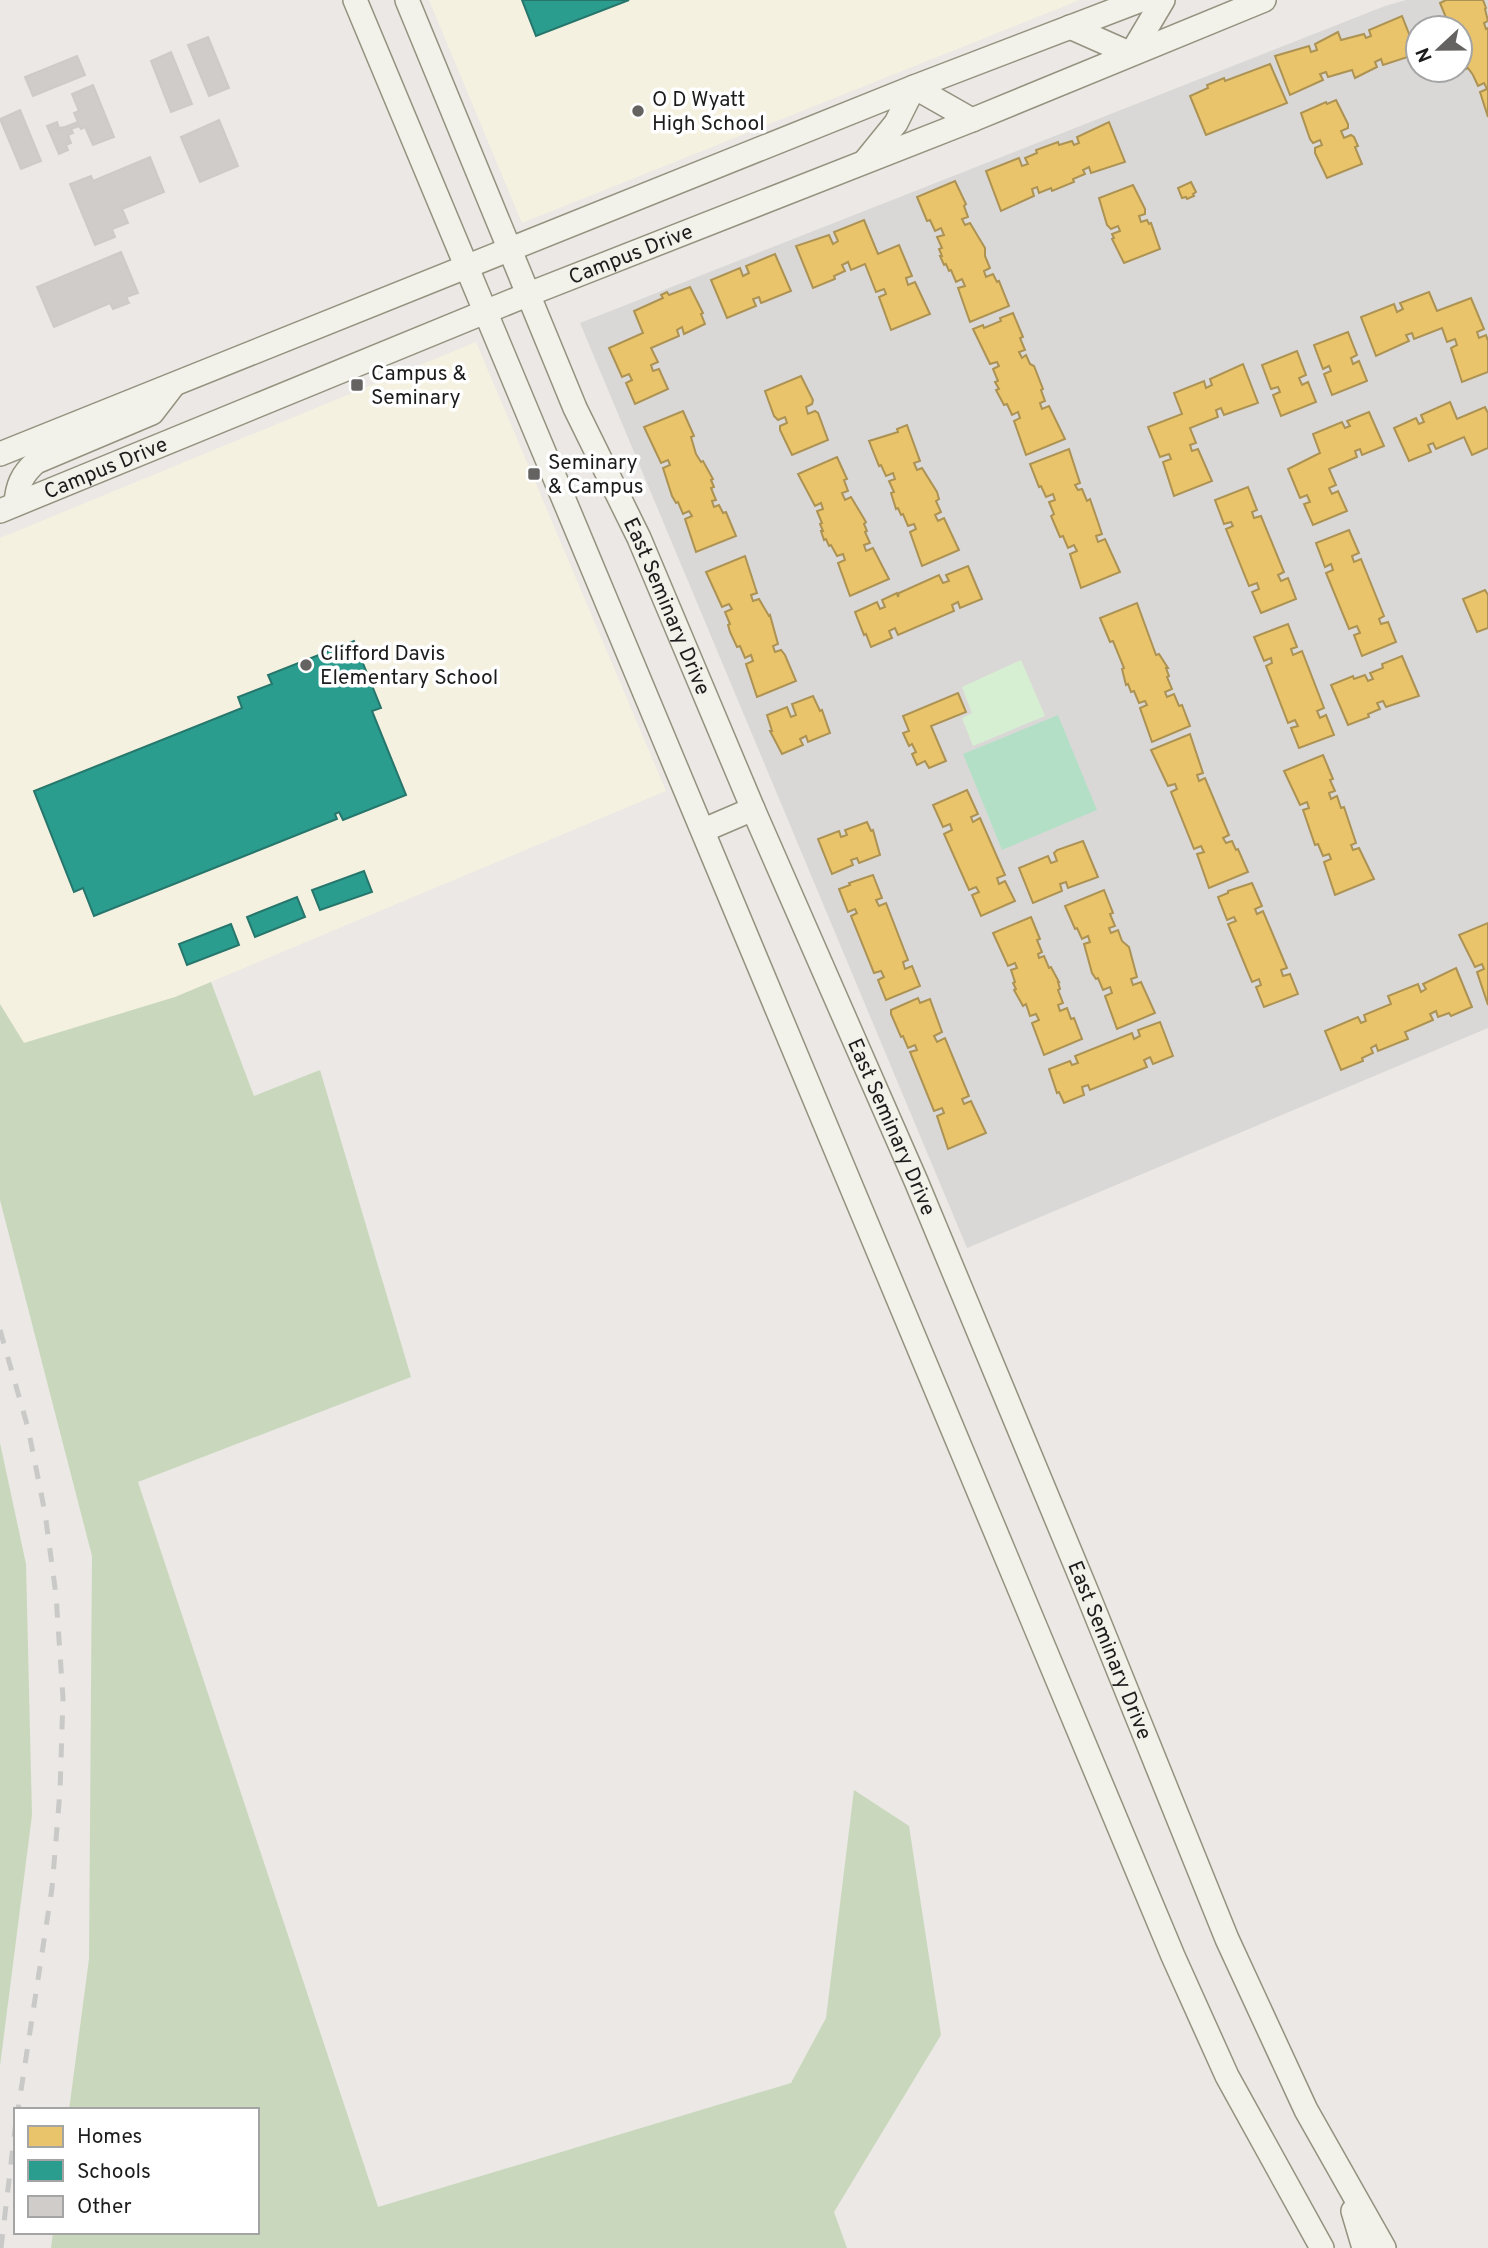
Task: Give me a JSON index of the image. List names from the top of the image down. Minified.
{"streets":{"main road":["Campus Drive","East Seminary Drive"]},"crossings":[["Campus Drive","East Seminary Drive"]],"places":{"other":["O D Wyatt High School","Clifford Davis Elementary School"],"transit":["Campus & Seminary","Seminary & Campus"]},"legend":["Homes","Schools","Other"],"north":"left"}
